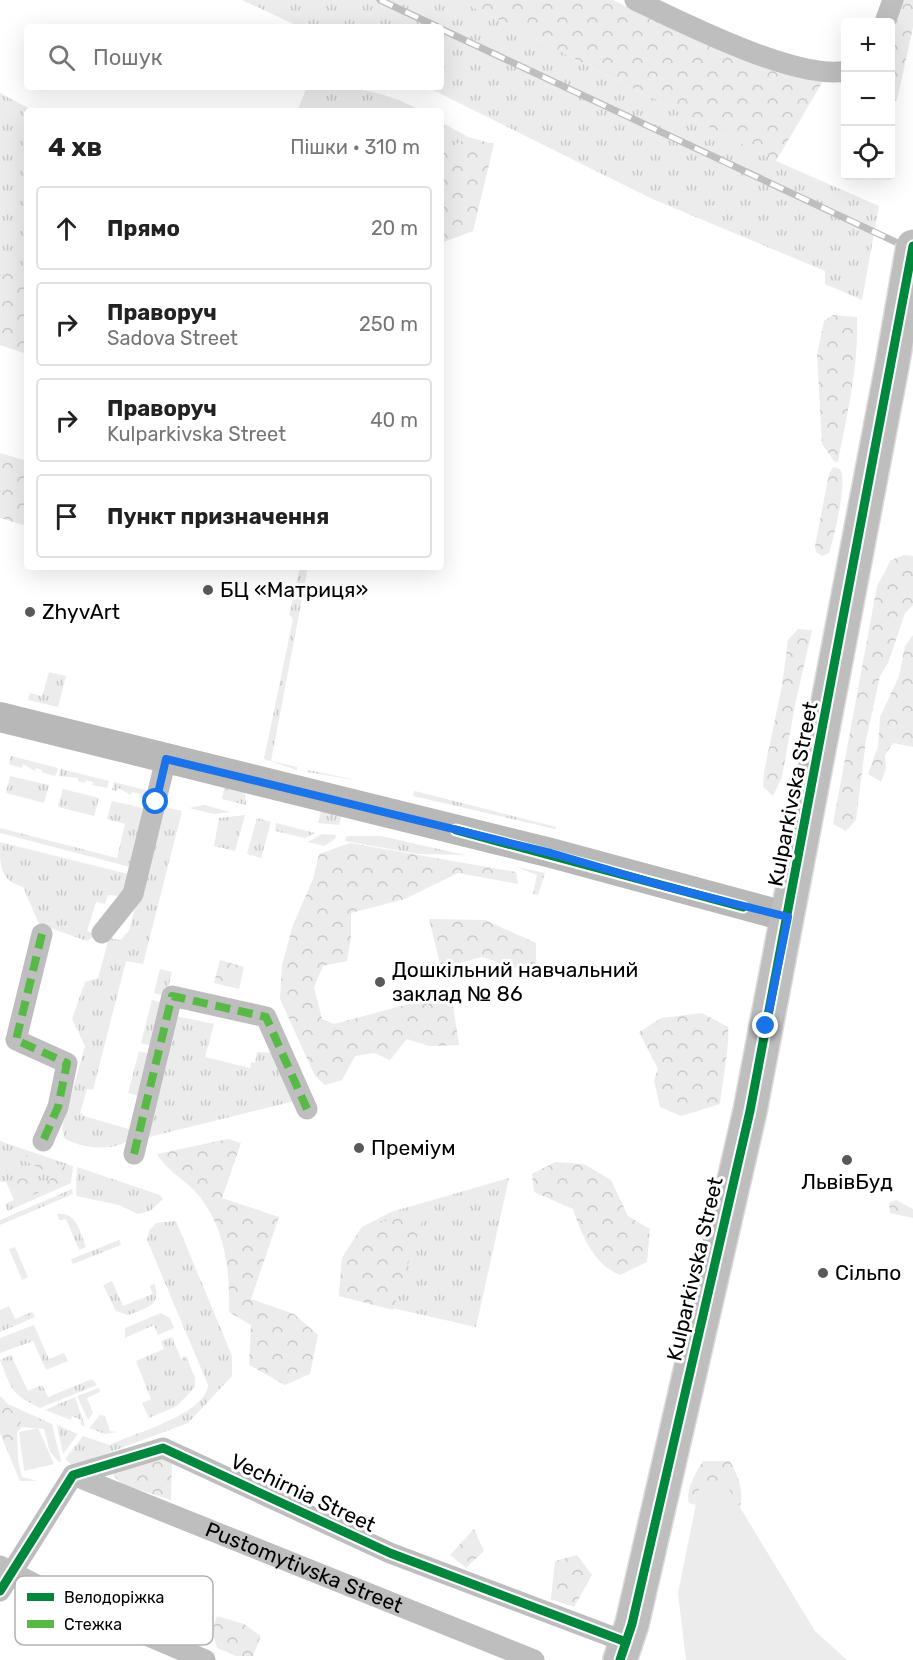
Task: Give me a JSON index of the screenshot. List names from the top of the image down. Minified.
{"streets":{"main road":["Kulparkivska Street"],"street":["Vechirnia Street","Pustomytivska Street"]},"crossings":[["Kulparkivska Street","Vechirnia Street"],["Vechirnia Street","Pustomytivska Street"]],"places":["БЦ «Матриця»","ZhyvArt","Дошкільний навчальний заклад № 86","Преміум","ЛьвівБуд","Сільпо"],"legend":["Велодоріжка","Стежка"],"page":{"map_buttons":["+","−"],"search":"Пошук","heading":["4 хв","Пішки · 310 m"],"list":[["Прямо","20 m"],["Праворуч","Sadova Street","250 m"],["Праворуч","Kulparkivska Street","40 m"],"Пункт призначення"]}}
